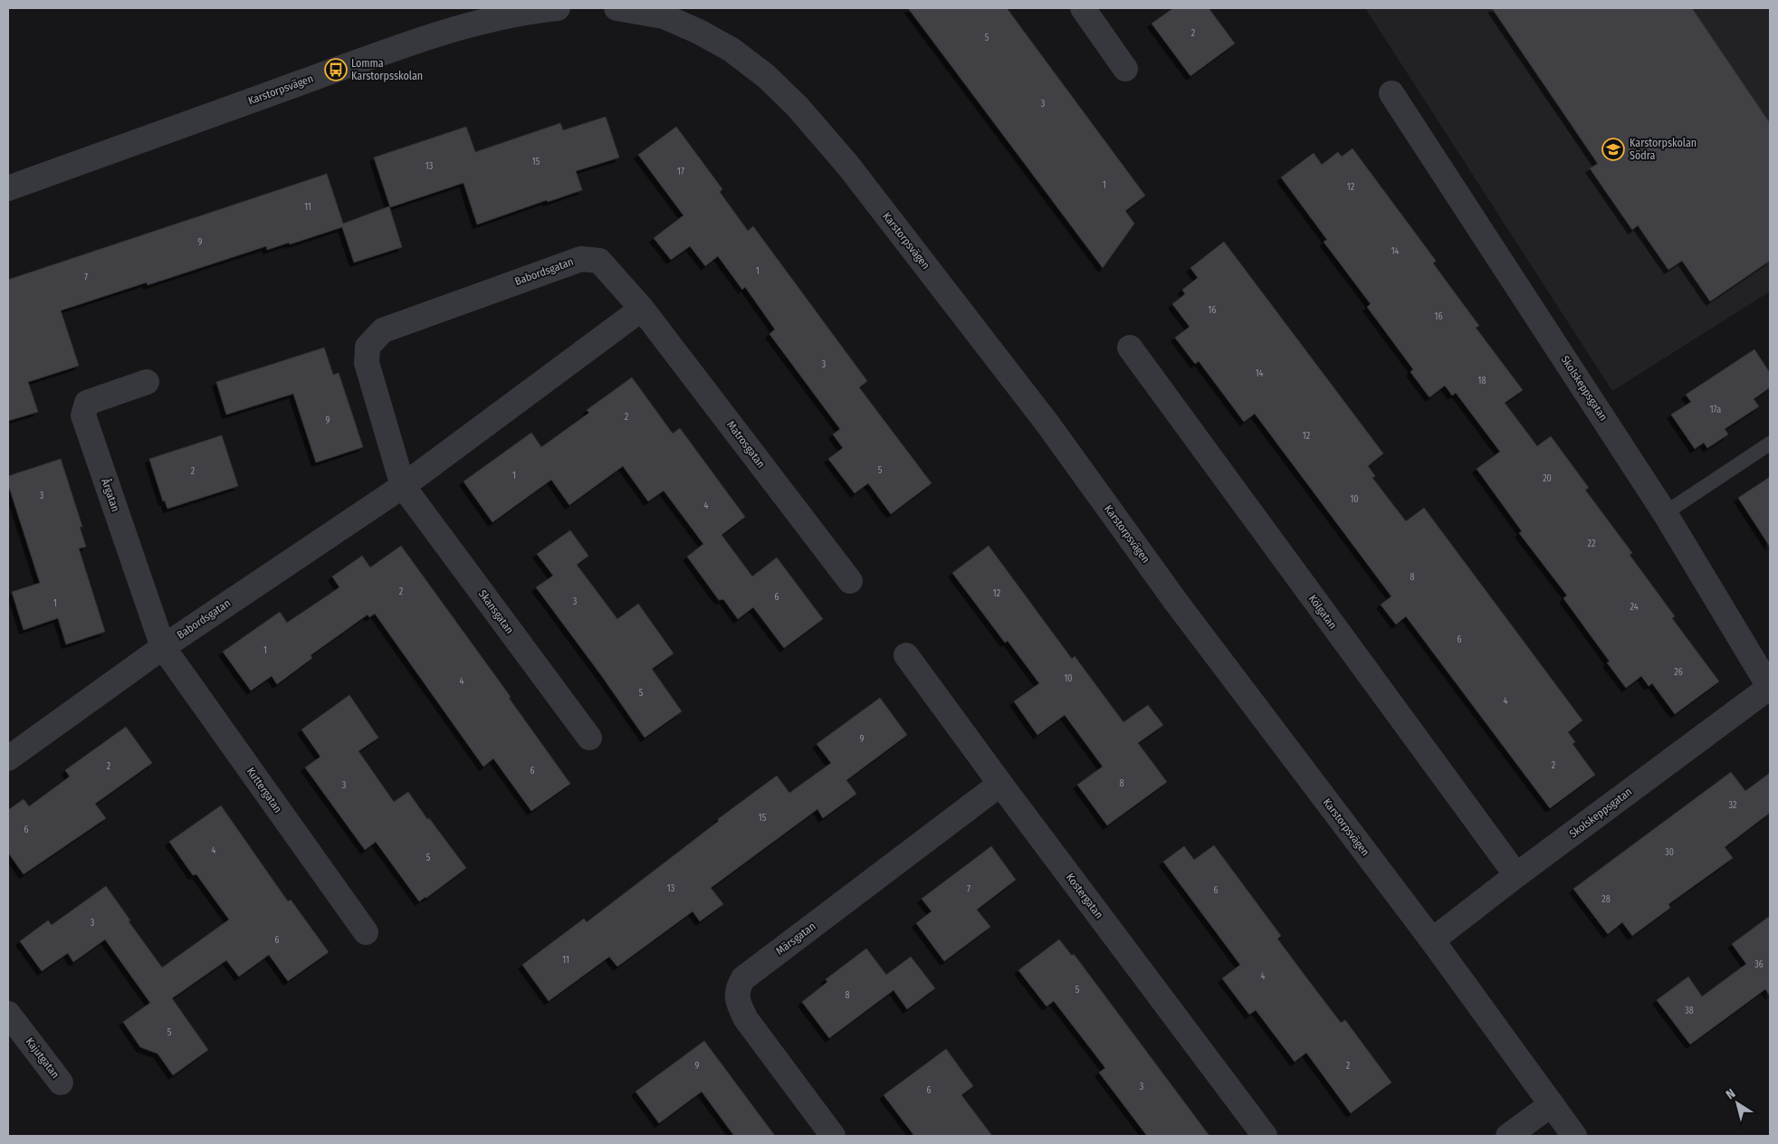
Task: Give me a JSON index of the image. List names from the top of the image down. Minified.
{"streets":{"street":["Karstorpsvägen","Babordsgatan","Skolskeppsgatan","Matrosgatan","Årgatan","Skansgatan","Kölgatan","Kuttergatan","Kostergatan","Märsgatan","Kajutgatan"]},"crossings":[["Karstorpsvägen","Skolskeppsgatan"],["Babordsgatan","Matrosgatan"],["Babordsgatan","Årgatan"],["Babordsgatan","Skansgatan"],["Babordsgatan","Kuttergatan"],["Skolskeppsgatan","Kölgatan"],["Årgatan","Kuttergatan"],["Kostergatan","Märsgatan"]],"places":{"bus stop":["Lomma Karstorpsskolan"],"school or university":["Karstorpskolan Södra"]},"house_numbers":["2","5","3","15","13","17","1","12","11","9","14","1","7","16","16","3","14","18","17a","2","9","12","5","2","1","20","3","10","4","22","8","2","12","6","3","1","24","6","1","26","10","4","5","4","9","2","2","6","8","3","32","15","6","4","30","5","13","7","6","28","3","6","11","36","4","5","8","38","5","9","2","3","6"],"north":"top left"}
